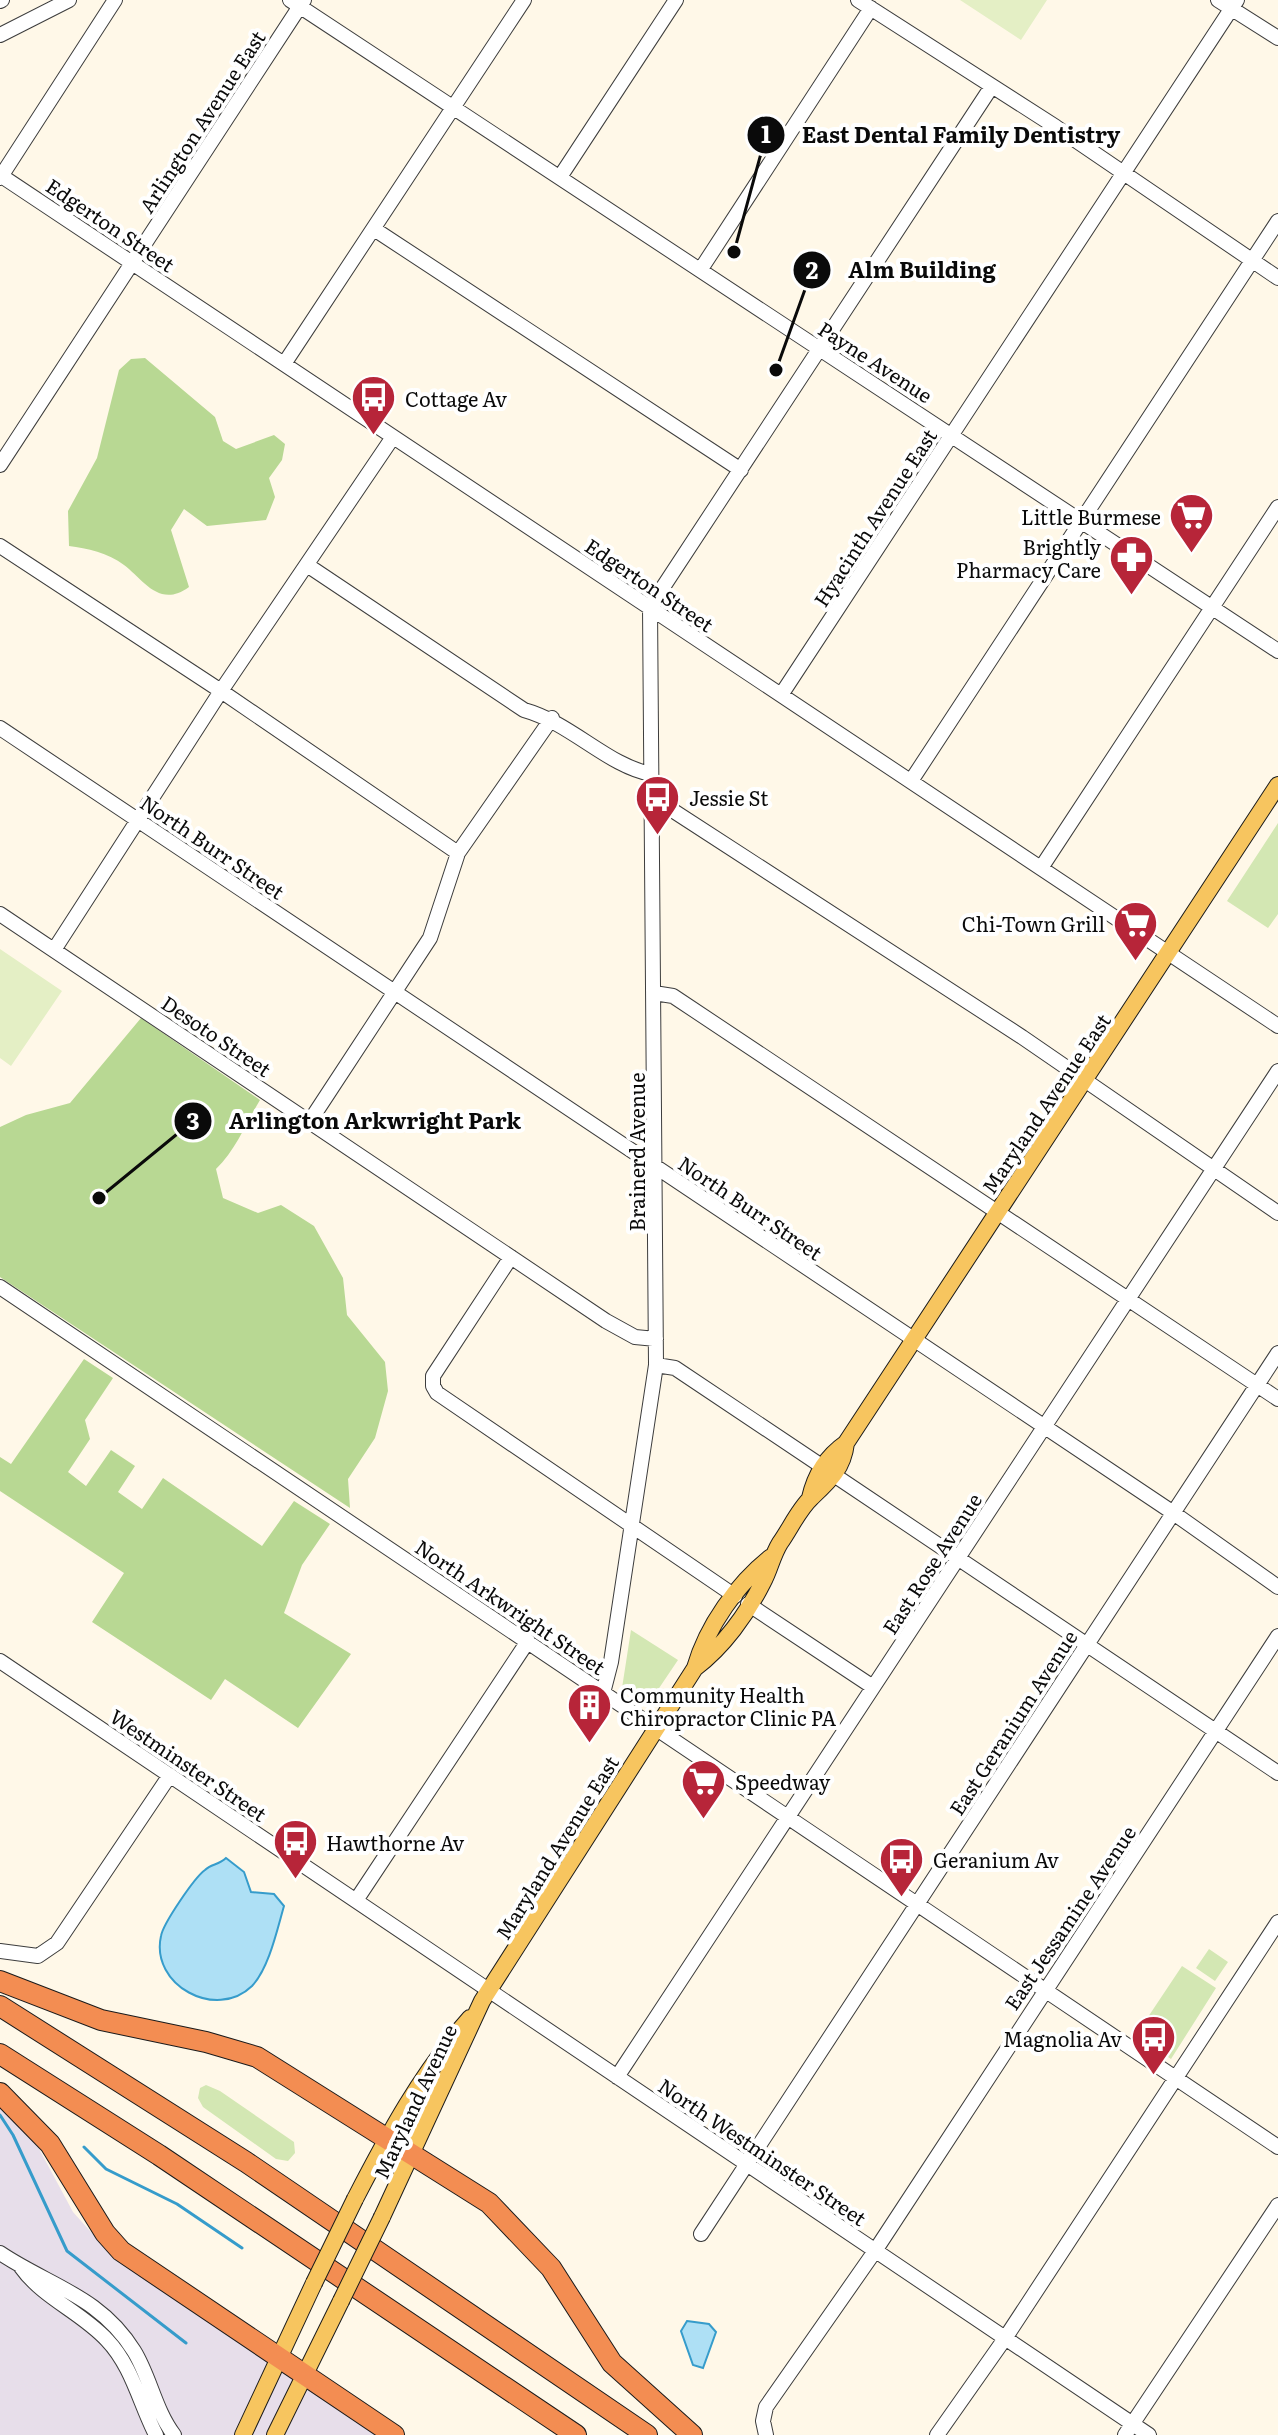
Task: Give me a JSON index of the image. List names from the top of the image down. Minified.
{"streets":{"main road":["Maryland Avenue East","Maryland Avenue"],"street":["Arlington Avenue East","Edgerton Street","Payne Avenue","Hyacinth Avenue East","North Burr Street","Desoto Street","Brainerd Avenue","East Rose Avenue","North Arkwright Street","East Geranium Avenue","Westminster Street","East Jessamine Avenue","North Westminster Street"]},"crossings":[["Arlington Avenue East","Edgerton Street"],["Arlington Avenue East","Payne Avenue"],["Edgerton Street","Hyacinth Avenue East"],["Edgerton Street","Maryland Avenue East"],["Edgerton Street","Brainerd Avenue"],["Payne Avenue","Hyacinth Avenue East"],["North Burr Street","Maryland Avenue East"],["North Burr Street","Brainerd Avenue"],["North Burr Street","East Rose Avenue"],["North Burr Street","East Geranium Avenue"],["Desoto Street","Brainerd Avenue"],["Maryland Avenue East","North Arkwright Street"],["Maryland Avenue East","Maryland Avenue"],["Maryland Avenue East","North Westminster Street"],["Brainerd Avenue","North Arkwright Street"],["East Rose Avenue","North Arkwright Street"],["East Rose Avenue","North Westminster Street"],["North Arkwright Street","East Geranium Avenue"],["North Arkwright Street","East Jessamine Avenue"],["East Geranium Avenue","North Westminster Street"],["Westminster Street","North Westminster Street"],["East Jessamine Avenue","North Westminster Street"]],"places":{"other":["East Dental Family Dentistry","Alm Building","Arlington Arkwright Park"],"bus stop":["Cottage Av","Jessie St","Hawthorne Av","Geranium Av","Magnolia Av"],"supermarket":["Little Burmese","Chi-Town Grill","Speedway"],"pharmacy":["Brightly Pharmacy Care"],"building":["Community Health Chiropractor Clinic PA"]}}
